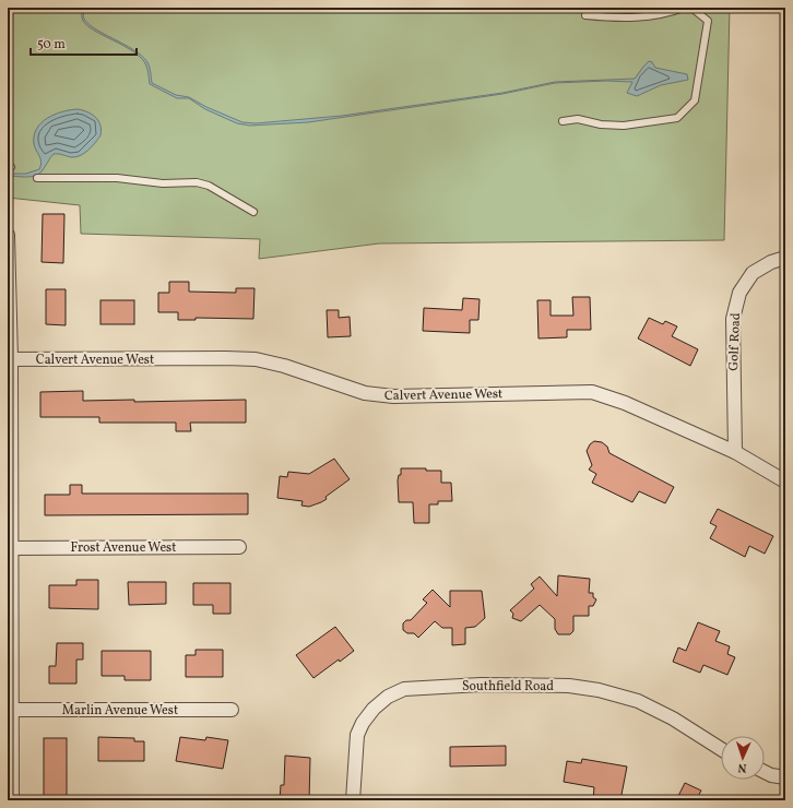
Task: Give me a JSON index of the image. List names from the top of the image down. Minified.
{"streets":{"street":["Golf Road","Calvert Avenue West","Frost Avenue West","Southfield Road","Marlin Avenue West"]},"crossings":[["Golf Road","Calvert Avenue West"]],"scale_bar":"50 m","north":"bottom"}
